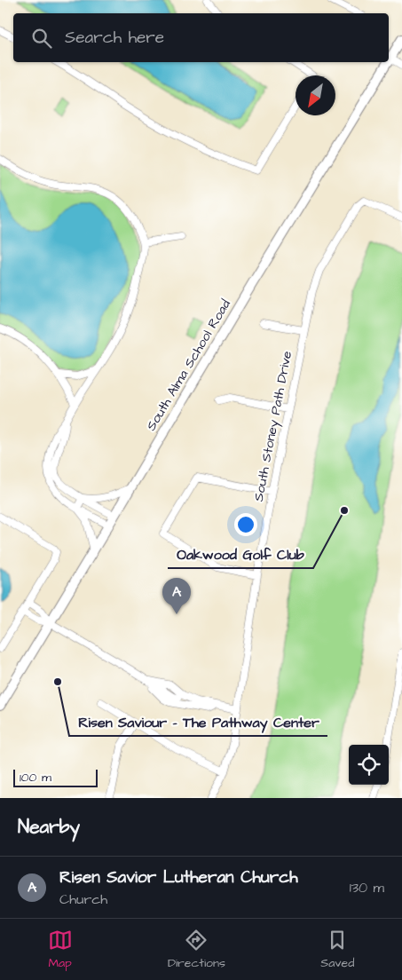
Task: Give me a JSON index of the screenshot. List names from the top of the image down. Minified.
{"streets":{"main road":["South Alma School Road"],"street":["South Stoney Path Drive"]},"places":["Oakwood Golf Club","Risen Saviour - The Pathway Center"],"scale_bar":"100 m","north":"bottom left","page":{"search":"Search here","pins":"A","scale":"100 m","heading":"Nearby","list":[{"mark":"A","name":"Risen Savior Lutheran Church","note":"Church","value":"130 m"}],"nav":["Map","Directions","Saved"]}}
